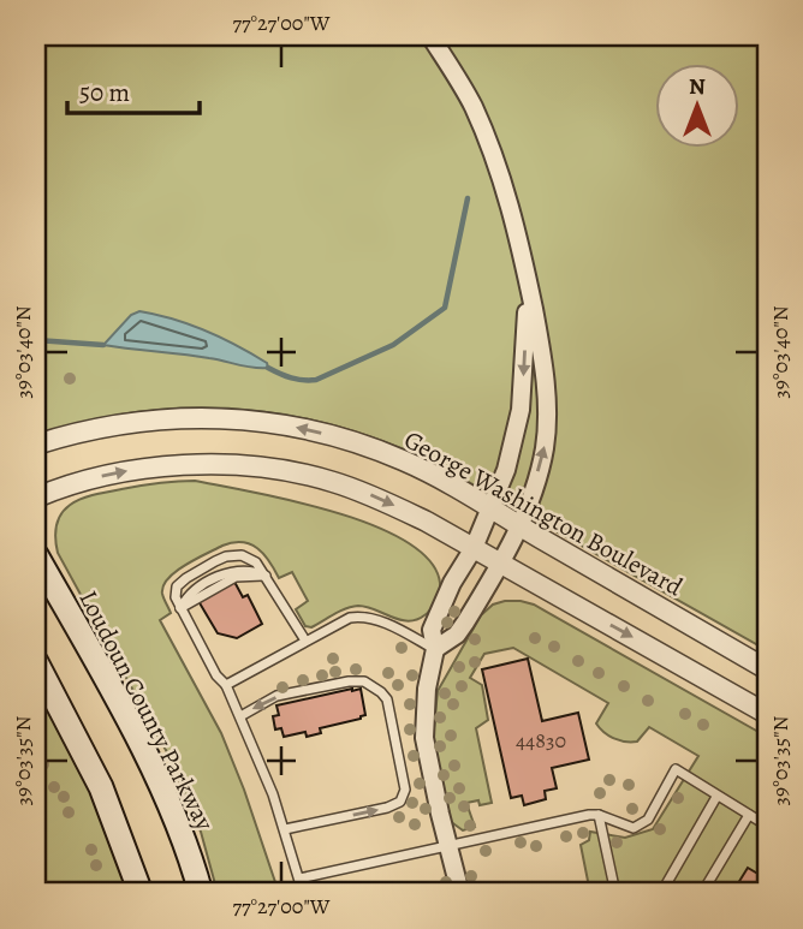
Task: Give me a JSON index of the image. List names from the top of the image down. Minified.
{"streets":{"main road":["Loudoun County Parkway"],"street":["George Washington Boulevard"]},"house_numbers":["44830"],"scale_bar":"50 m","north":"top","coordinates":["77°27'00\"W","39°03'40\"N","39°03'35\"N"]}
